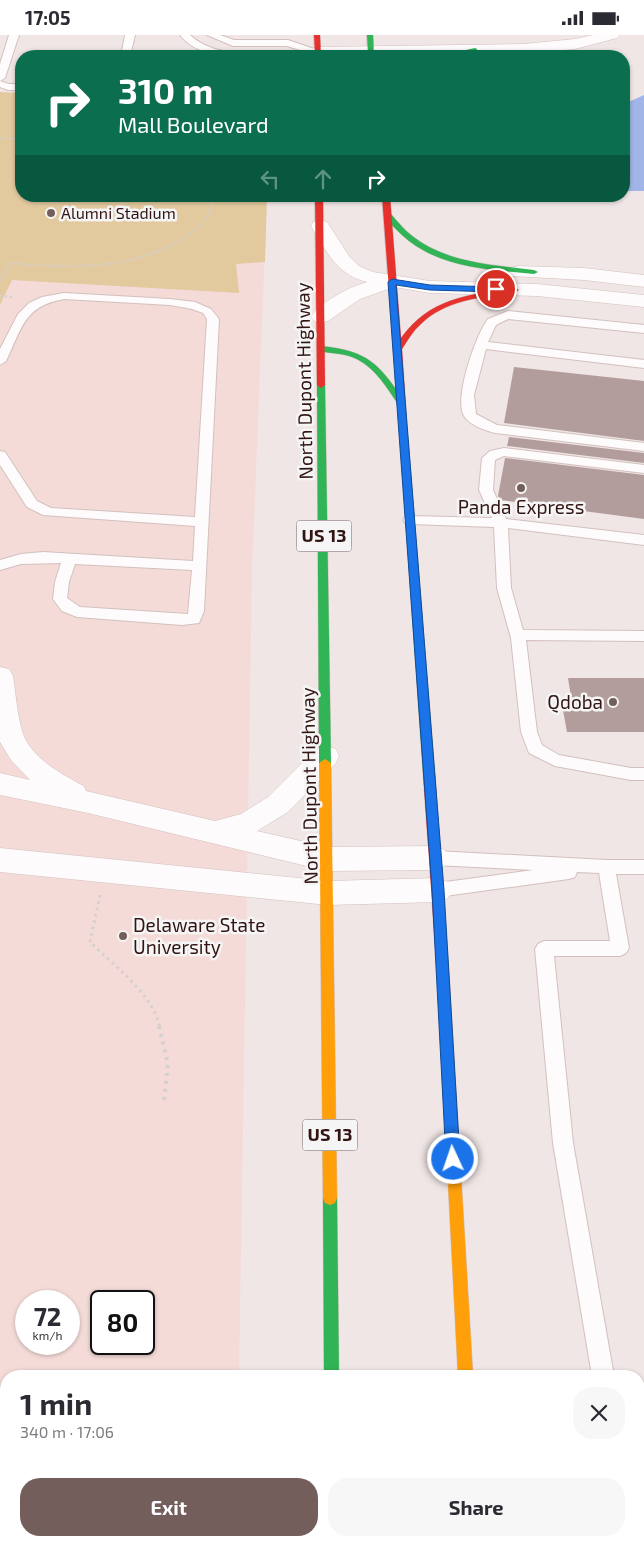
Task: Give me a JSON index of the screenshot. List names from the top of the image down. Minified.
{"streets":{"highway":["North Dupont Highway","US 13"]},"places":["Alumni Stadium","Panda Express","Qdoba","Delaware State University"],"page":{"status":"17:05","turn":["310 m","Mall Boulevard"],"speed":"72 km/h","limit":"80","heading":["1 min","340 m · 17:06"],"buttons":["Exit","Share"]}}
